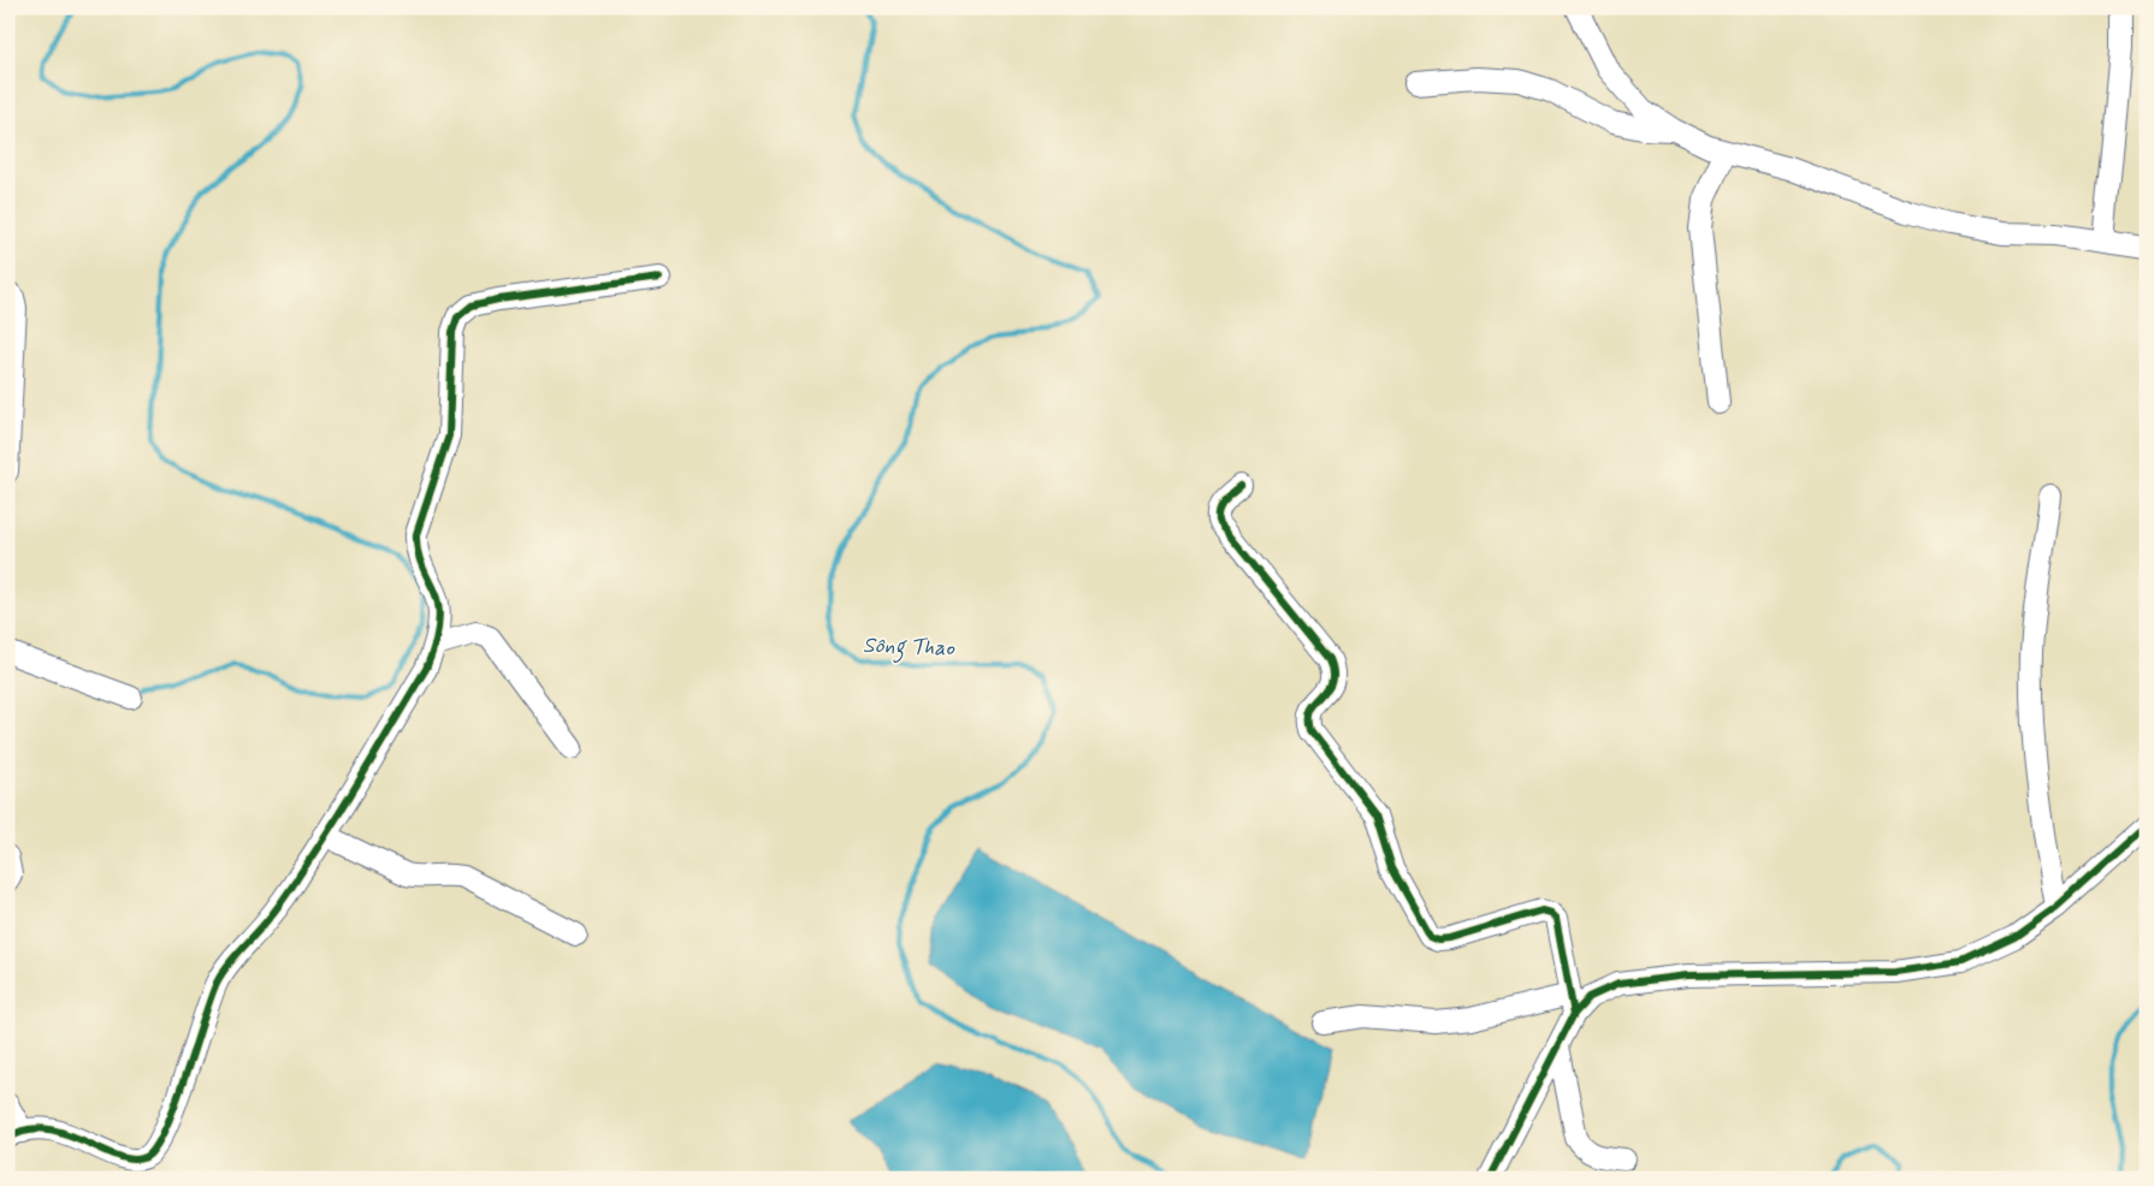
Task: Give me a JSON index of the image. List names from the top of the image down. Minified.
{"water":["Sông Thao"]}
